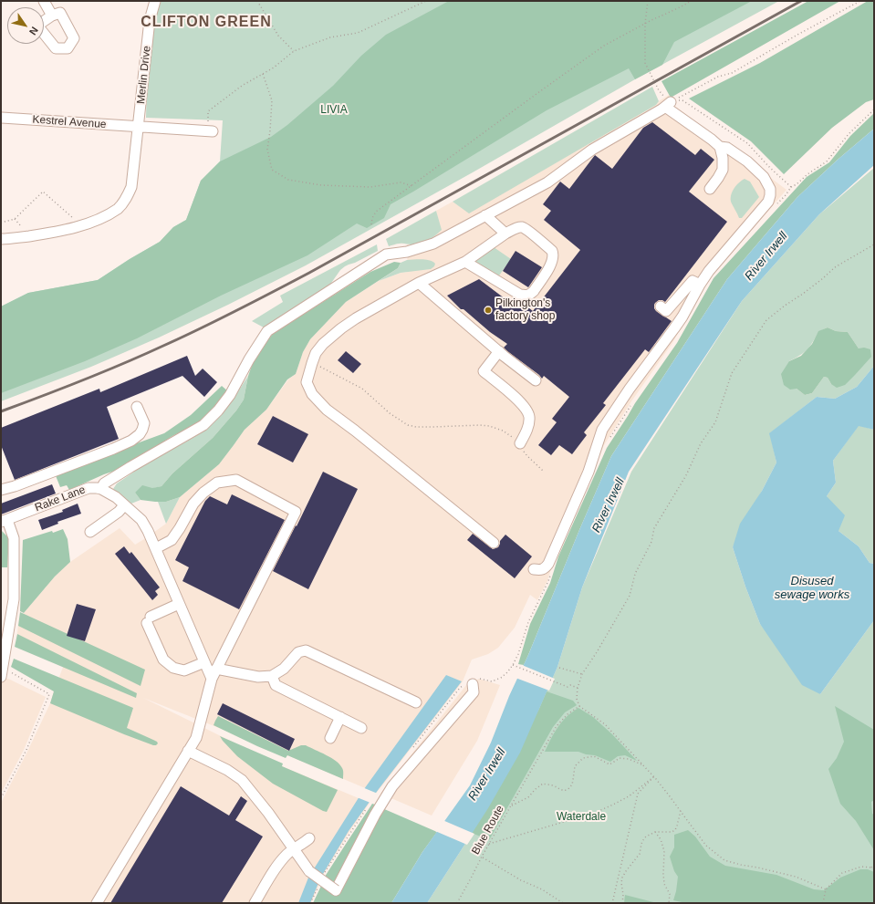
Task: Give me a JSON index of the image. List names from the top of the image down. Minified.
{"streets":{"street":["Merlin Drive","Kestrel Avenue","Rake Lane"],"path":["Blue Route"]},"crossings":[["Merlin Drive","Kestrel Avenue"]],"districts":["CLIFTON GREEN"],"water":["River Irwell","Disused sewage works"],"parks":["LIVIA","Waterdale"],"places":["Pilkington's factory shop"],"north":"bottom right"}
